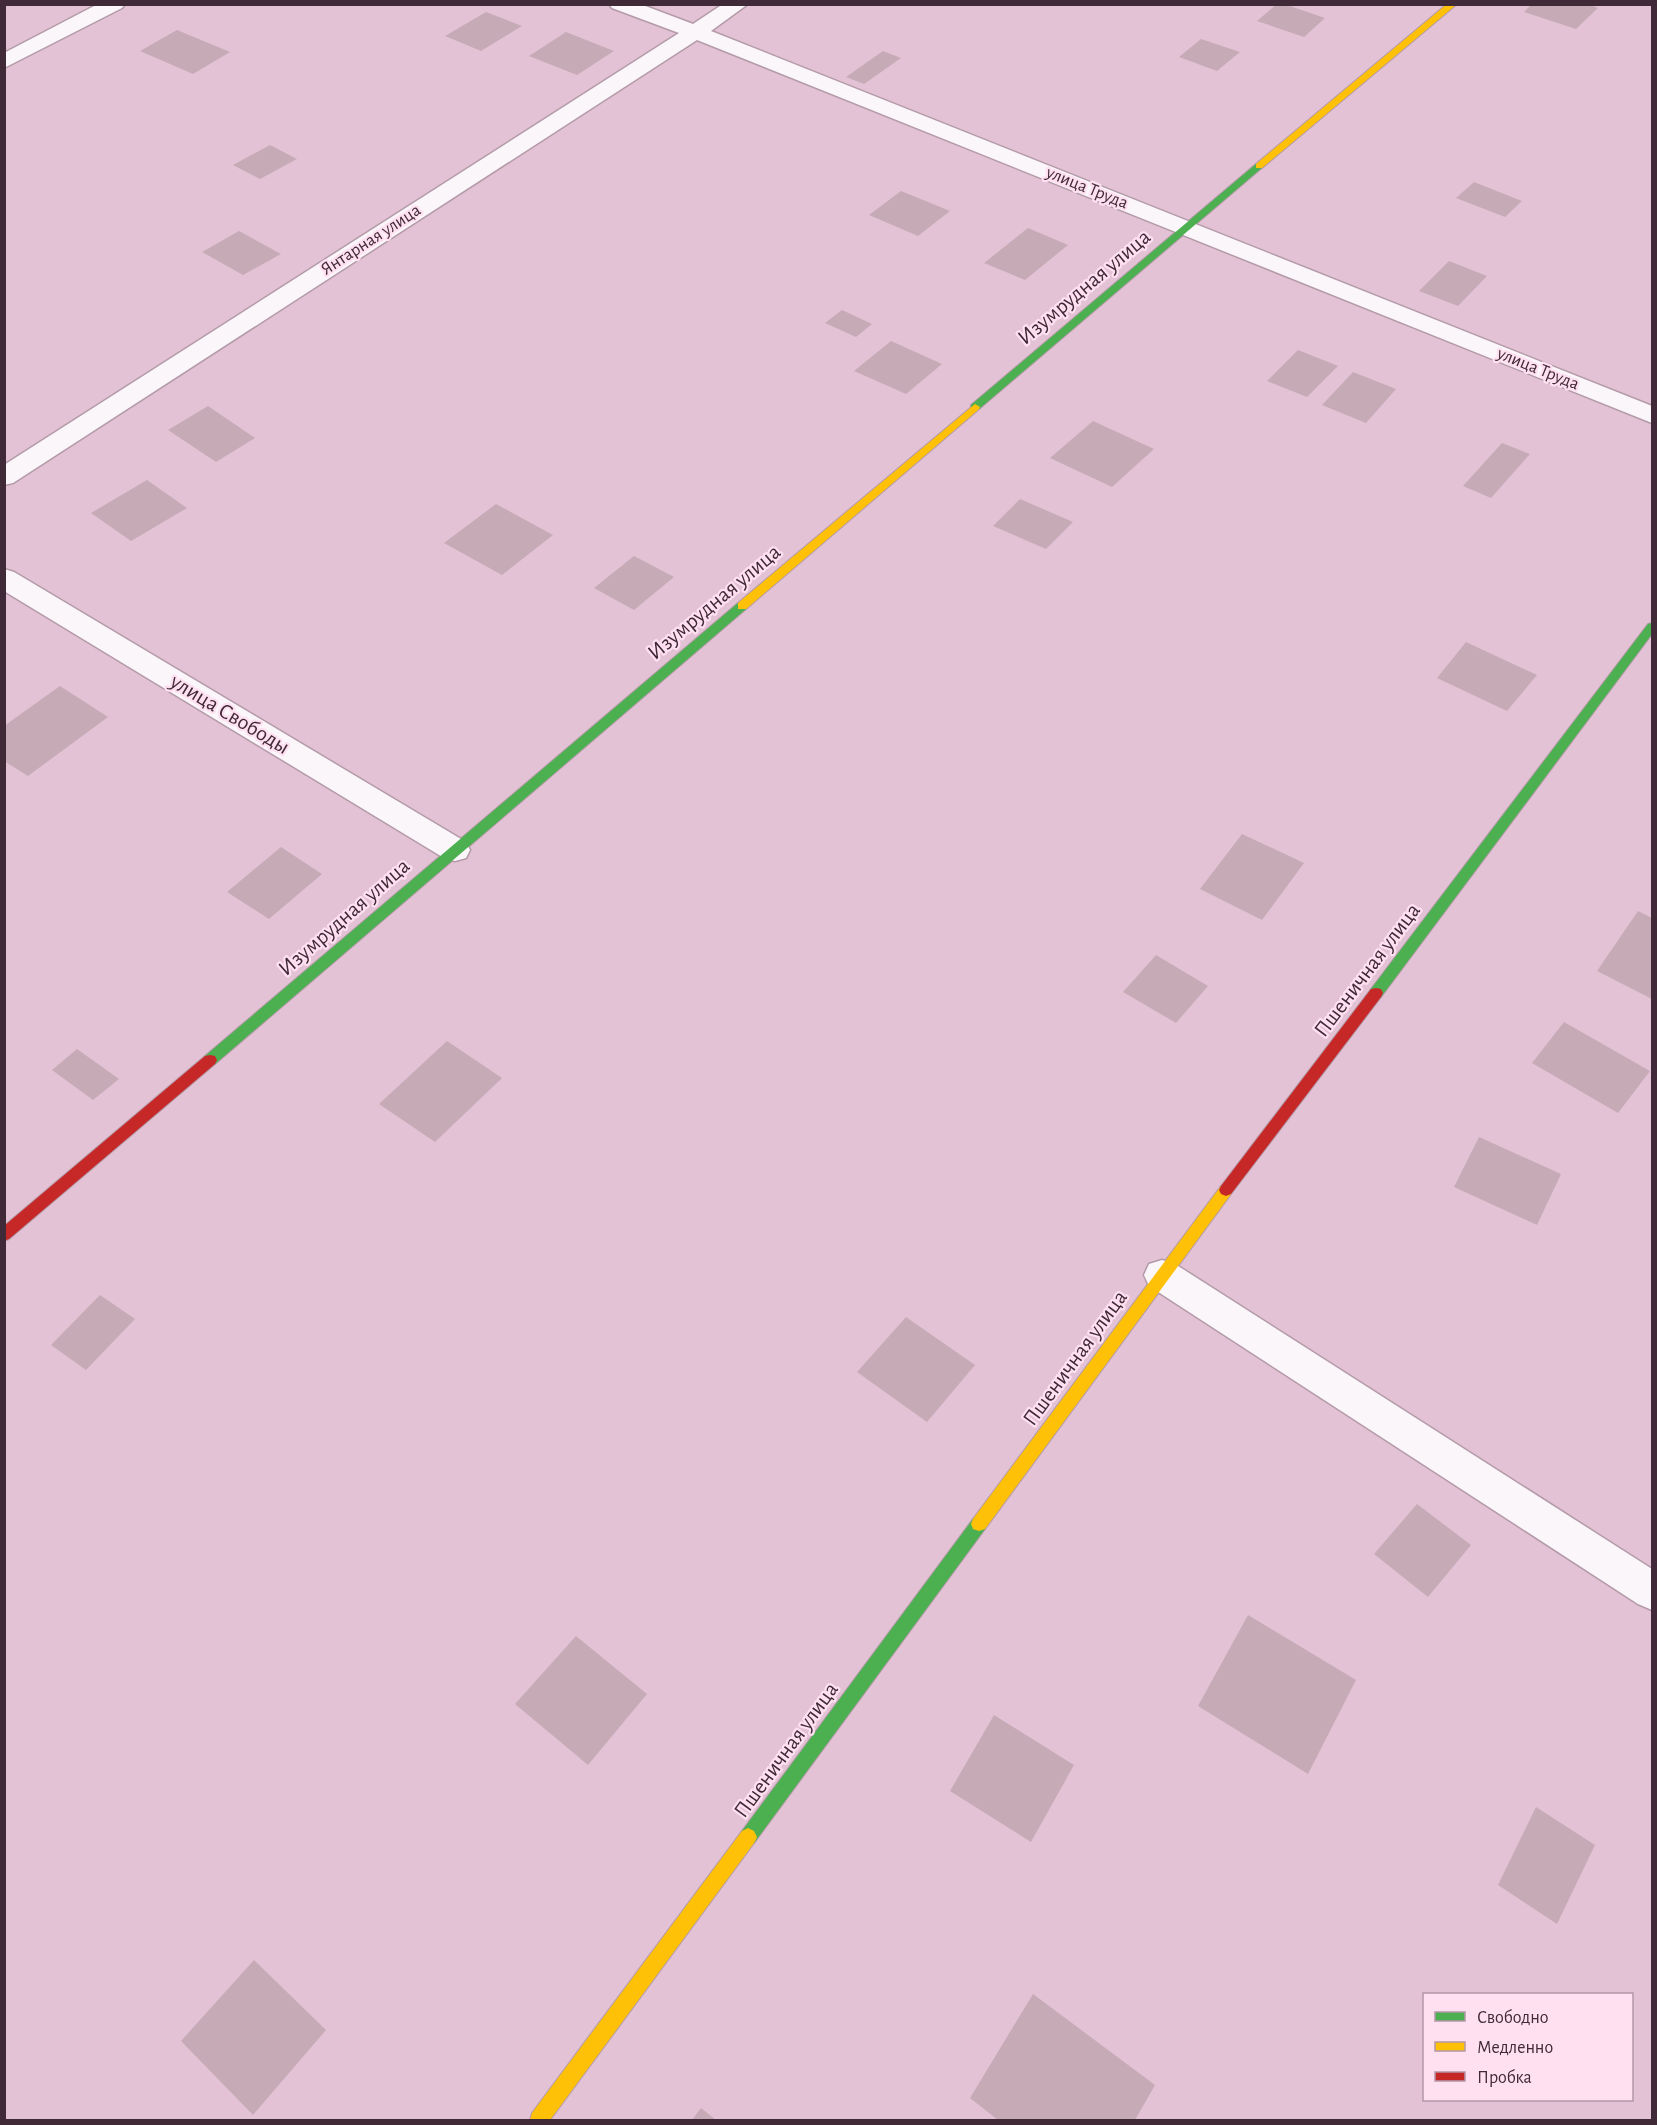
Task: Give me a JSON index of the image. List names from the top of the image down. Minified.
{"streets":{"street":["улица Труда","Янтарная улица","Изумрудная улица","улица Свободы","Пшеничная улица"]},"crossings":[["улица Труда","Янтарная улица"],["улица Труда","Изумрудная улица"],["Изумрудная улица","улица Свободы"]],"legend":["Свободно","Медленно","Пробка"]}
